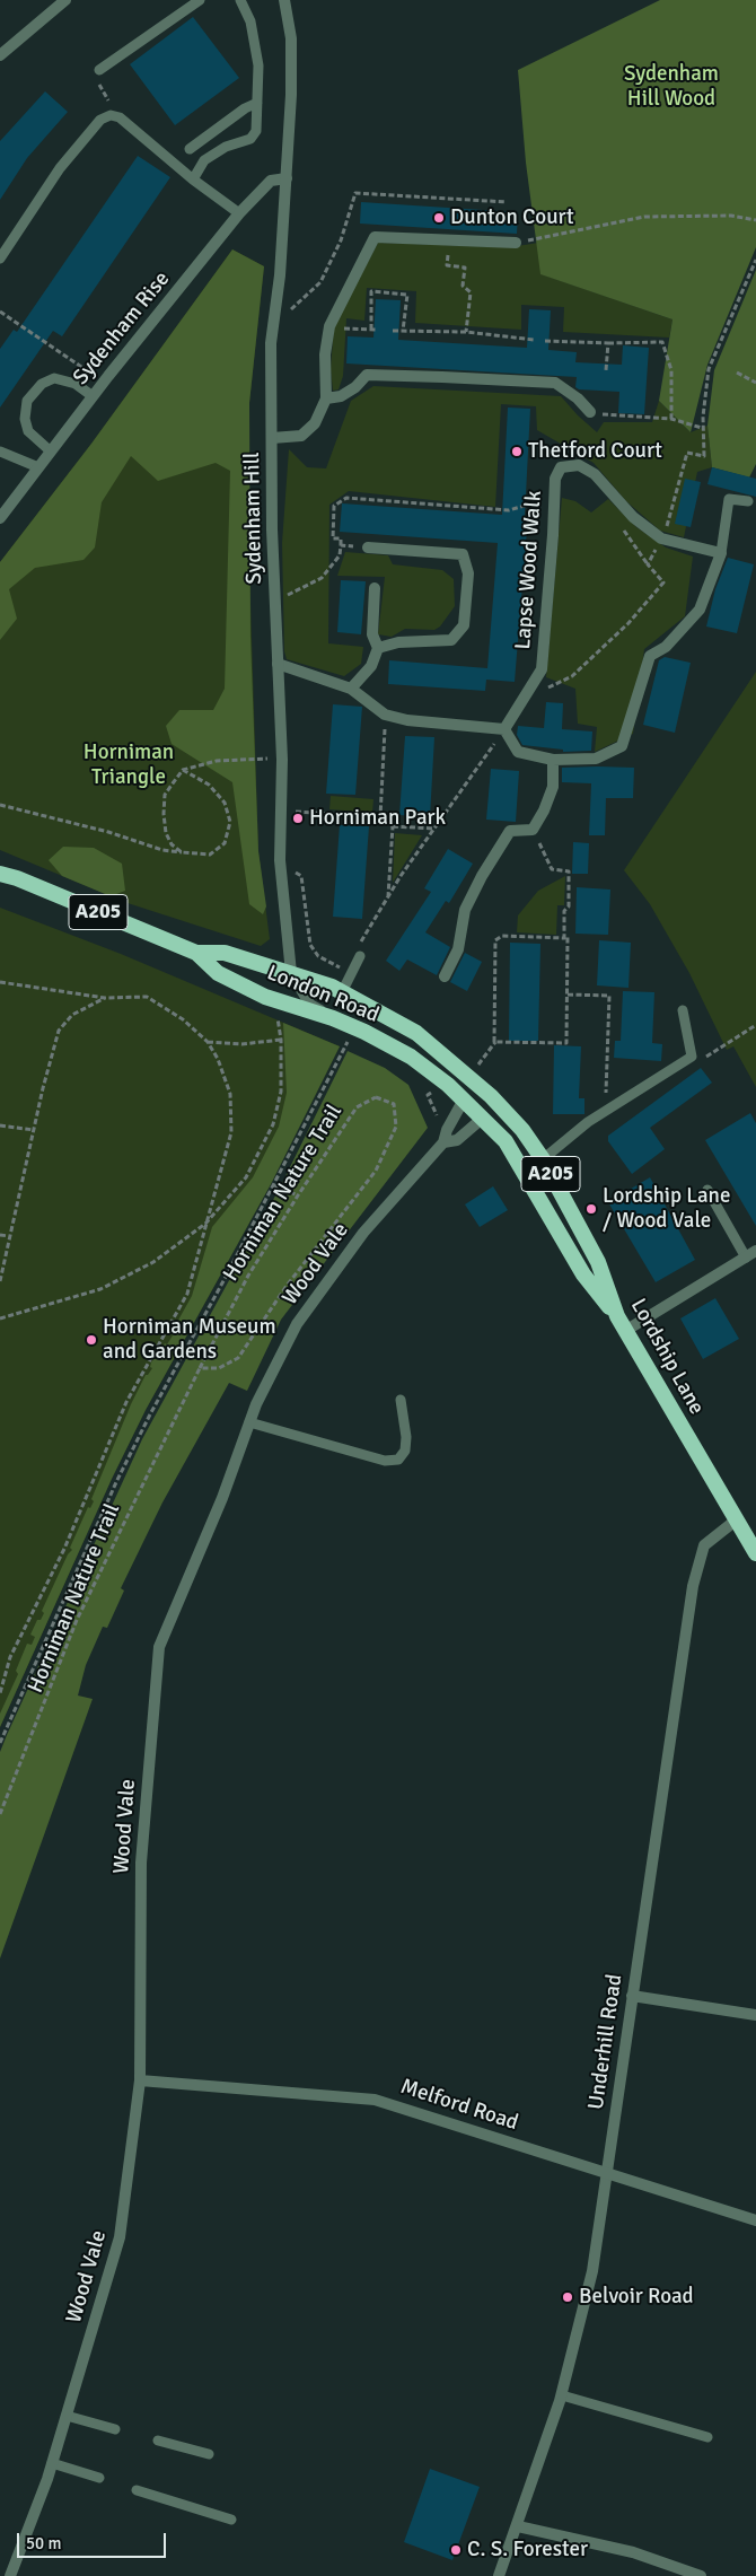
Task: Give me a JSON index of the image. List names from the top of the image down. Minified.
{"streets":{"highway":["A205","London Road","Lordship Lane"],"street":["Sydenham Rise","Sydenham Hill","Lapse Wood Walk","Wood Vale","Underhill Road","Melford Road"],"path":["Horniman Nature Trail"]},"crossings":[["Sydenham Rise","Sydenham Hill"],["Sydenham Hill","London Road"],["London Road","Wood Vale"],["London Road","Lordship Lane"],["Wood Vale","Melford Road"],["Lordship Lane","Underhill Road"],["Underhill Road","Melford Road"]],"parks":["Sydenham Hill Wood","Horniman Triangle"],"places":["Dunton Court","Thetford Court","Horniman Park","Lordship Lane / Wood Vale","Horniman Museum and Gardens","Belvoir Road","C. S. Forester"],"scale_bar":"50 m"}
